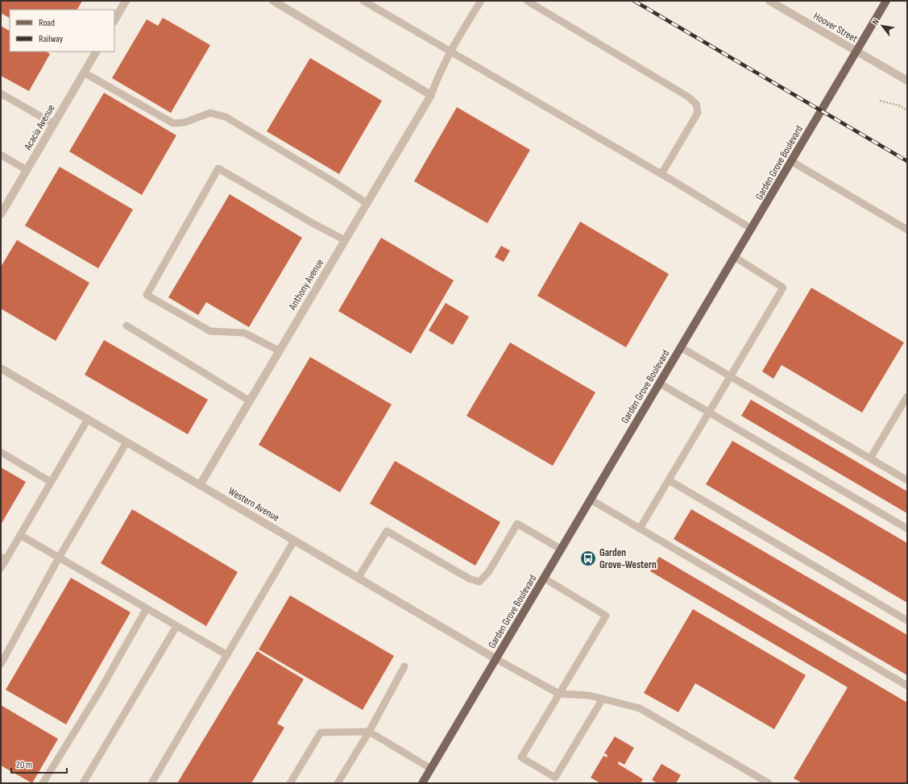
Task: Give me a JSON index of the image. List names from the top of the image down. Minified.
{"streets":{"main road":["Garden Grove Boulevard"],"street":["Hoover Street","Acacia Avenue","Anthony Avenue","Western Avenue"]},"crossings":[["Hoover Street","Garden Grove Boulevard"],["Garden Grove Boulevard","Western Avenue"],["Anthony Avenue","Western Avenue"]],"places":{"bus stop":["Garden Grove-Western"]},"legend":["Road","Railway"],"scale_bar":"20 m","north":"top left"}
